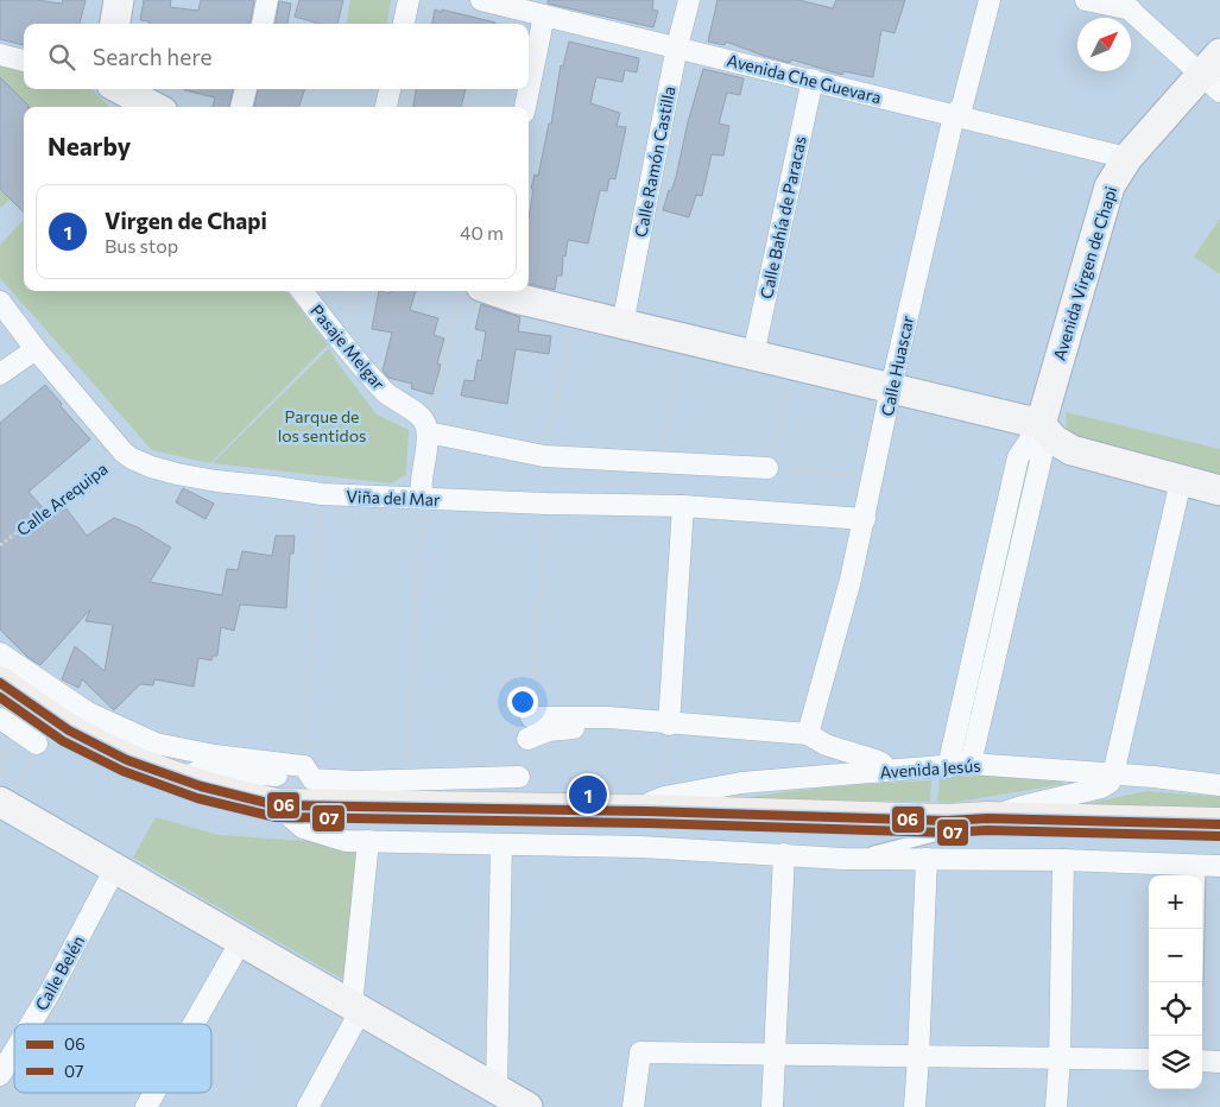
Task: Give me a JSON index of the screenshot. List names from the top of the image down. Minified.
{"streets":{"street":["Avenida Che Guevara","Calle Ramón Castilla","Calle Bahía de Paracas","Avenida Virgen de Chapi","Pasaje Melgar","Calle Huascar","Viña del Mar","Avenida Jesús","Calle Belén"],"path":["Calle Arequipa"]},"crossings":[["Avenida Che Guevara","Calle Ramón Castilla"],["Avenida Che Guevara","Calle Bahía de Paracas"],["Avenida Che Guevara","Avenida Virgen de Chapi"],["Avenida Che Guevara","Calle Huascar"],["Avenida Virgen de Chapi","Avenida Jesús"],["Calle Huascar","Viña del Mar"],["Viña del Mar","Calle Arequipa"]],"parks":["Parque de los sentidos"],"lines":["transit line 06","transit line 07"],"legend":["06","07"],"north":"top right","page":{"search":"Search here","heading":"Nearby","list":[{"mark":"1","name":"Virgen de Chapi","note":"Bus stop","value":"40 m"}],"pins":"1","map_buttons":["+","−"]}}
